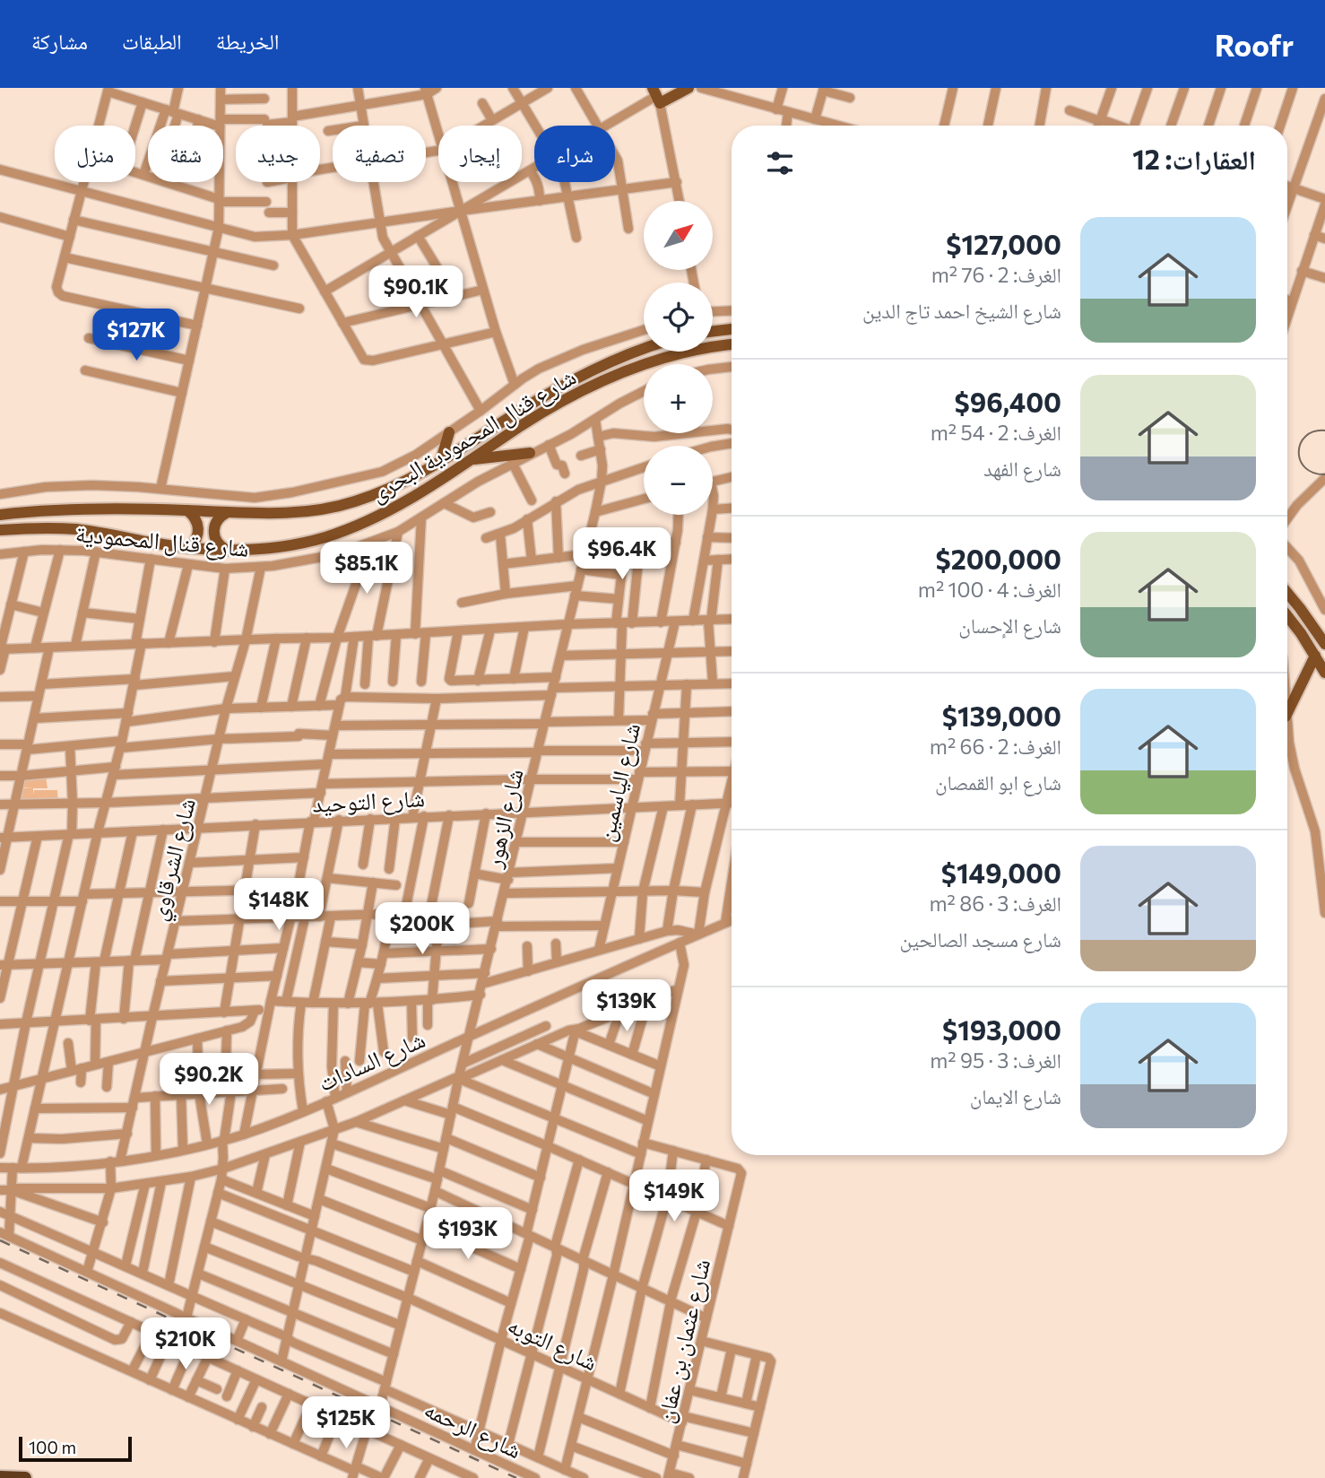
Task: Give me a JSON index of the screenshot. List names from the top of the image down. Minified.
{"streets":{"main road":["شارع قنال المحمودية البحرى"],"street":["شارع قنال المحمودية","شارع الياسمين","شارع التوحيد","شارع الزهور","شارع الشرقاوي","شارع السادات","شارع عثمان بن عفان","شارع التوبه","شارع الرحمه"]},"crossings":[["شارع قنال المحمودية","شارع الزهور"],["شارع قنال المحمودية","شارع الشرقاوي"],["شارع الياسمين","شارع التوحيد"],["شارع التوحيد","شارع الزهور"],["شارع التوحيد","شارع الشرقاوي"],["شارع الزهور","شارع السادات"],["شارع الزهور","شارع التوبه"],["شارع الزهور","شارع الرحمه"],["شارع الشرقاوي","شارع السادات"],["شارع عثمان بن عفان","شارع التوبه"]],"scale_bar":"100 m","north":"top right","page":{"header":"Roofr","nav":["الخريطة","الطبقات","مشاركة"],"chip":["شراء","إيجار","تصفية","جديد","شقة","منزل"],"heading":"العقارات: 12","map_buttons":["+","−"],"list":[{"name":"$127,000","note":"الغرف: 2 · 76 m² · شارع الشيخ احمد تاج الدين"},{"name":"$96,400","note":"الغرف: 2 · 54 m² · شارع الفهد"},{"name":"$200,000","note":"الغرف: 4 · 100 m² · شارع الإحسان"},{"name":"$139,000","note":"الغرف: 2 · 66 m² · شارع ابو القمصان"},{"name":"$149,000","note":"الغرف: 3 · 86 m² · شارع مسجد الصالحين"},{"name":"$193,000","note":"الغرف: 3 · 95 m² · شارع الايمان"}],"price":["$90.1K","$127K","$96.4K","$85.1K","$148K","$200K","$139K","$90.2K","$149K","$193K","$210K","$125K"],"scale":"100 m"}}
